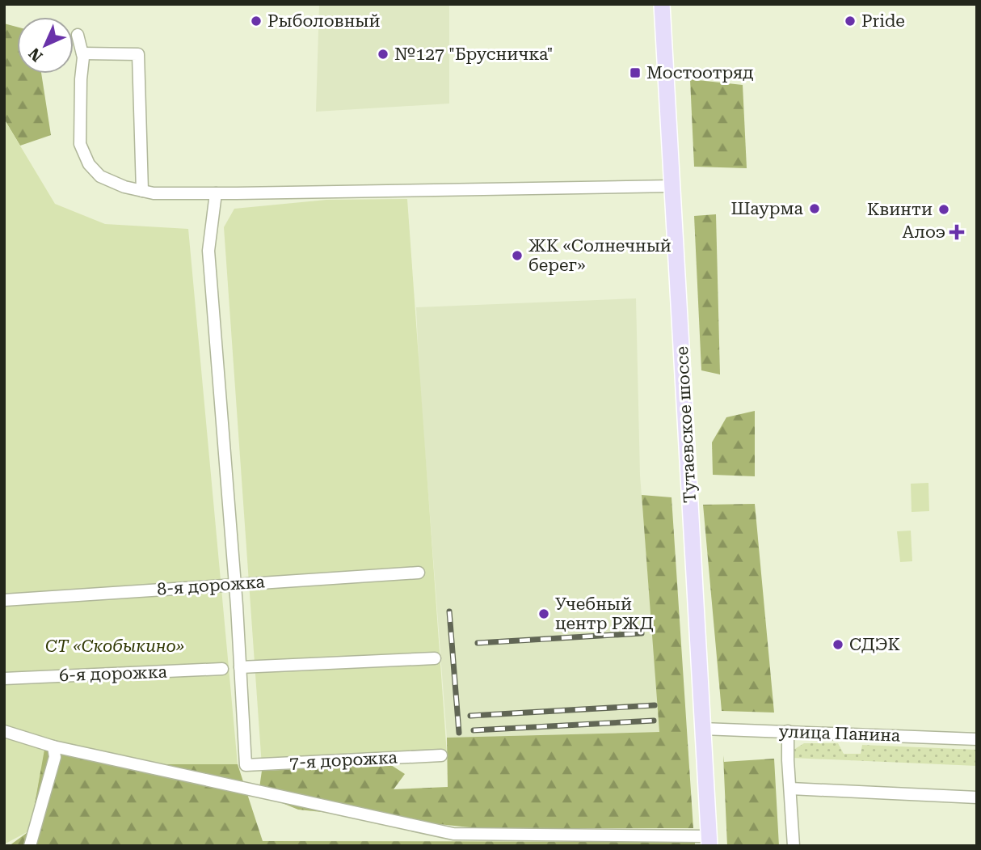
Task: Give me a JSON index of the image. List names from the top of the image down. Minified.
{"streets":{"main road":["Тутаевское шоссе"],"street":["8-я дорожка","6-я дорожка","улица Панина","7-я дорожка"]},"crossings":[["Тутаевское шоссе","улица Панина"]],"parks":["СТ «Скобыкино»"],"places":{"other":["Рыболовный","Pride","№127 \"Брусничка\"","Шаурма","Квинти","ЖК «Солнечный берег»","Учебный центр РЖД","СДЭК"],"transit":["Мостоотряд"],"health":["Алоэ"]},"north":"bottom left"}
